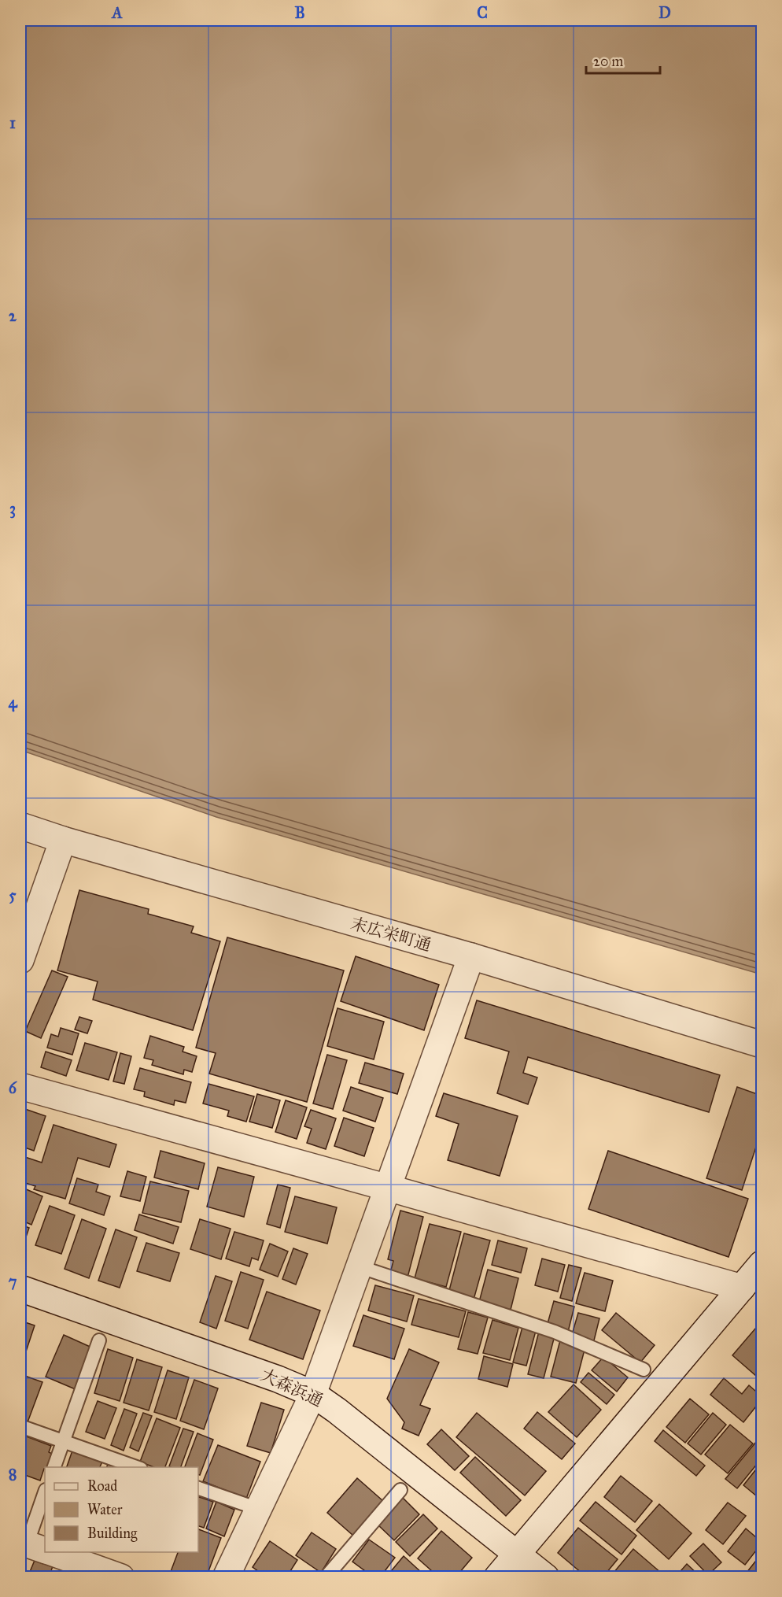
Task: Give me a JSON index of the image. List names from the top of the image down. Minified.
{"streets":{"street":["末広栄町通","大森浜通"]},"legend":["Road","Water","Building"],"scale_bar":"20 m","grid":{"columns":["A","B","C","D"],"rows":["1","2","3","4","5","6","7","8"]}}
